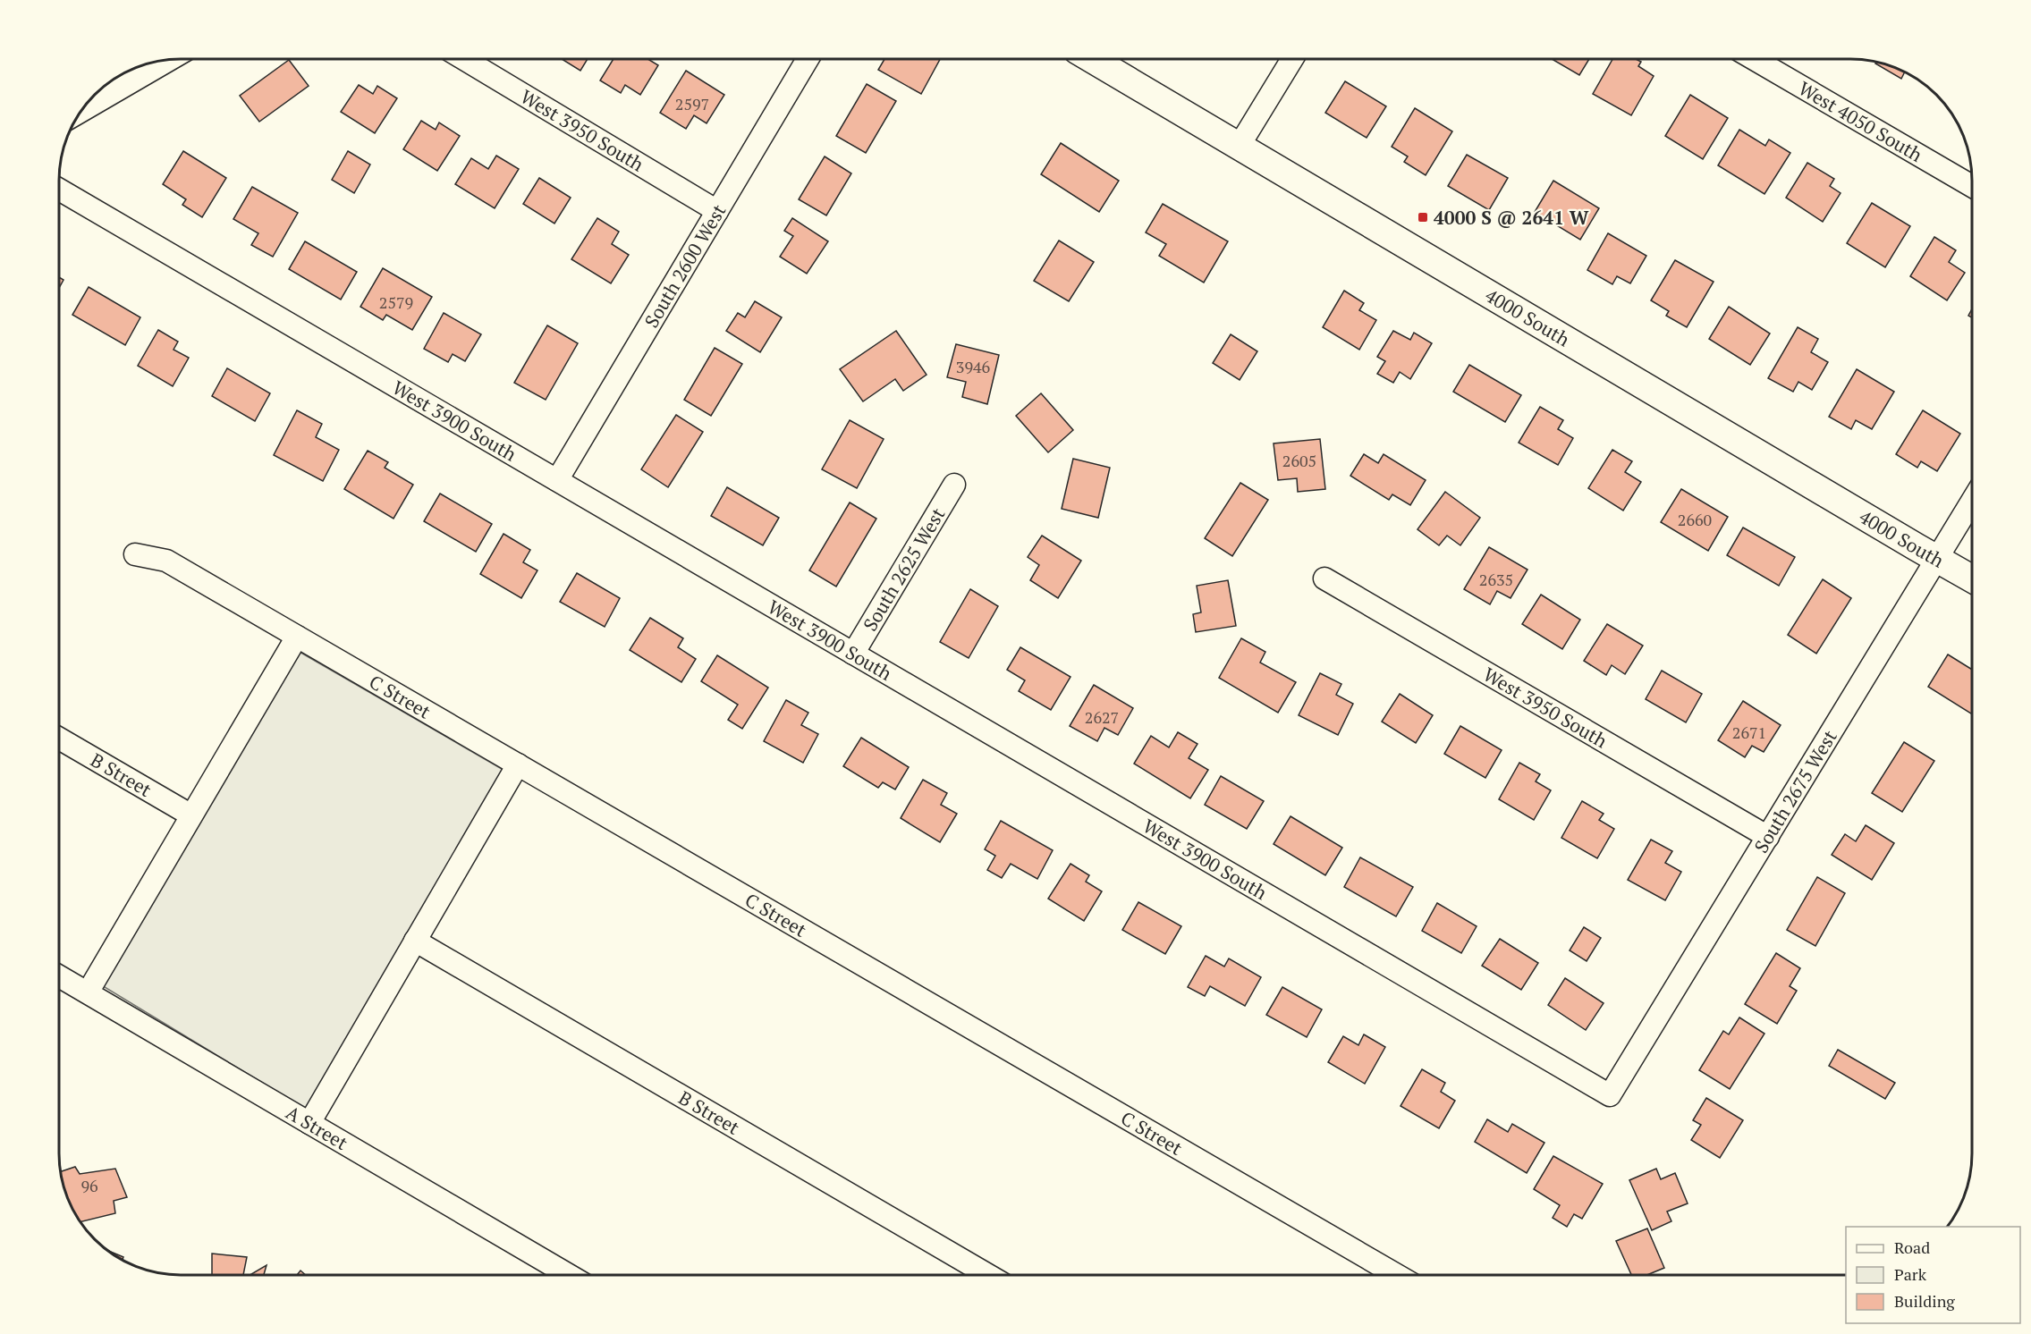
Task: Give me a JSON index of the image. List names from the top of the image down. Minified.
{"streets":{"street":["West 4050 South","West 3950 South","South 2600 West","4000 South","West 3900 South","South 2625 West","C Street","B Street","South 2675 West","A Street"]},"crossings":[["West 3950 South","South 2600 West"],["West 3950 South","South 2675 West"],["South 2600 West","West 3900 South"],["4000 South","South 2675 West"],["West 3900 South","South 2625 West"],["West 3900 South","South 2675 West"]],"places":{"transit":["4000 S @ 2641 W"]},"house_numbers":["2597","2579","3946","2605","2660","2635","2627","2671","96"],"legend":["Road","Park","Building"]}
